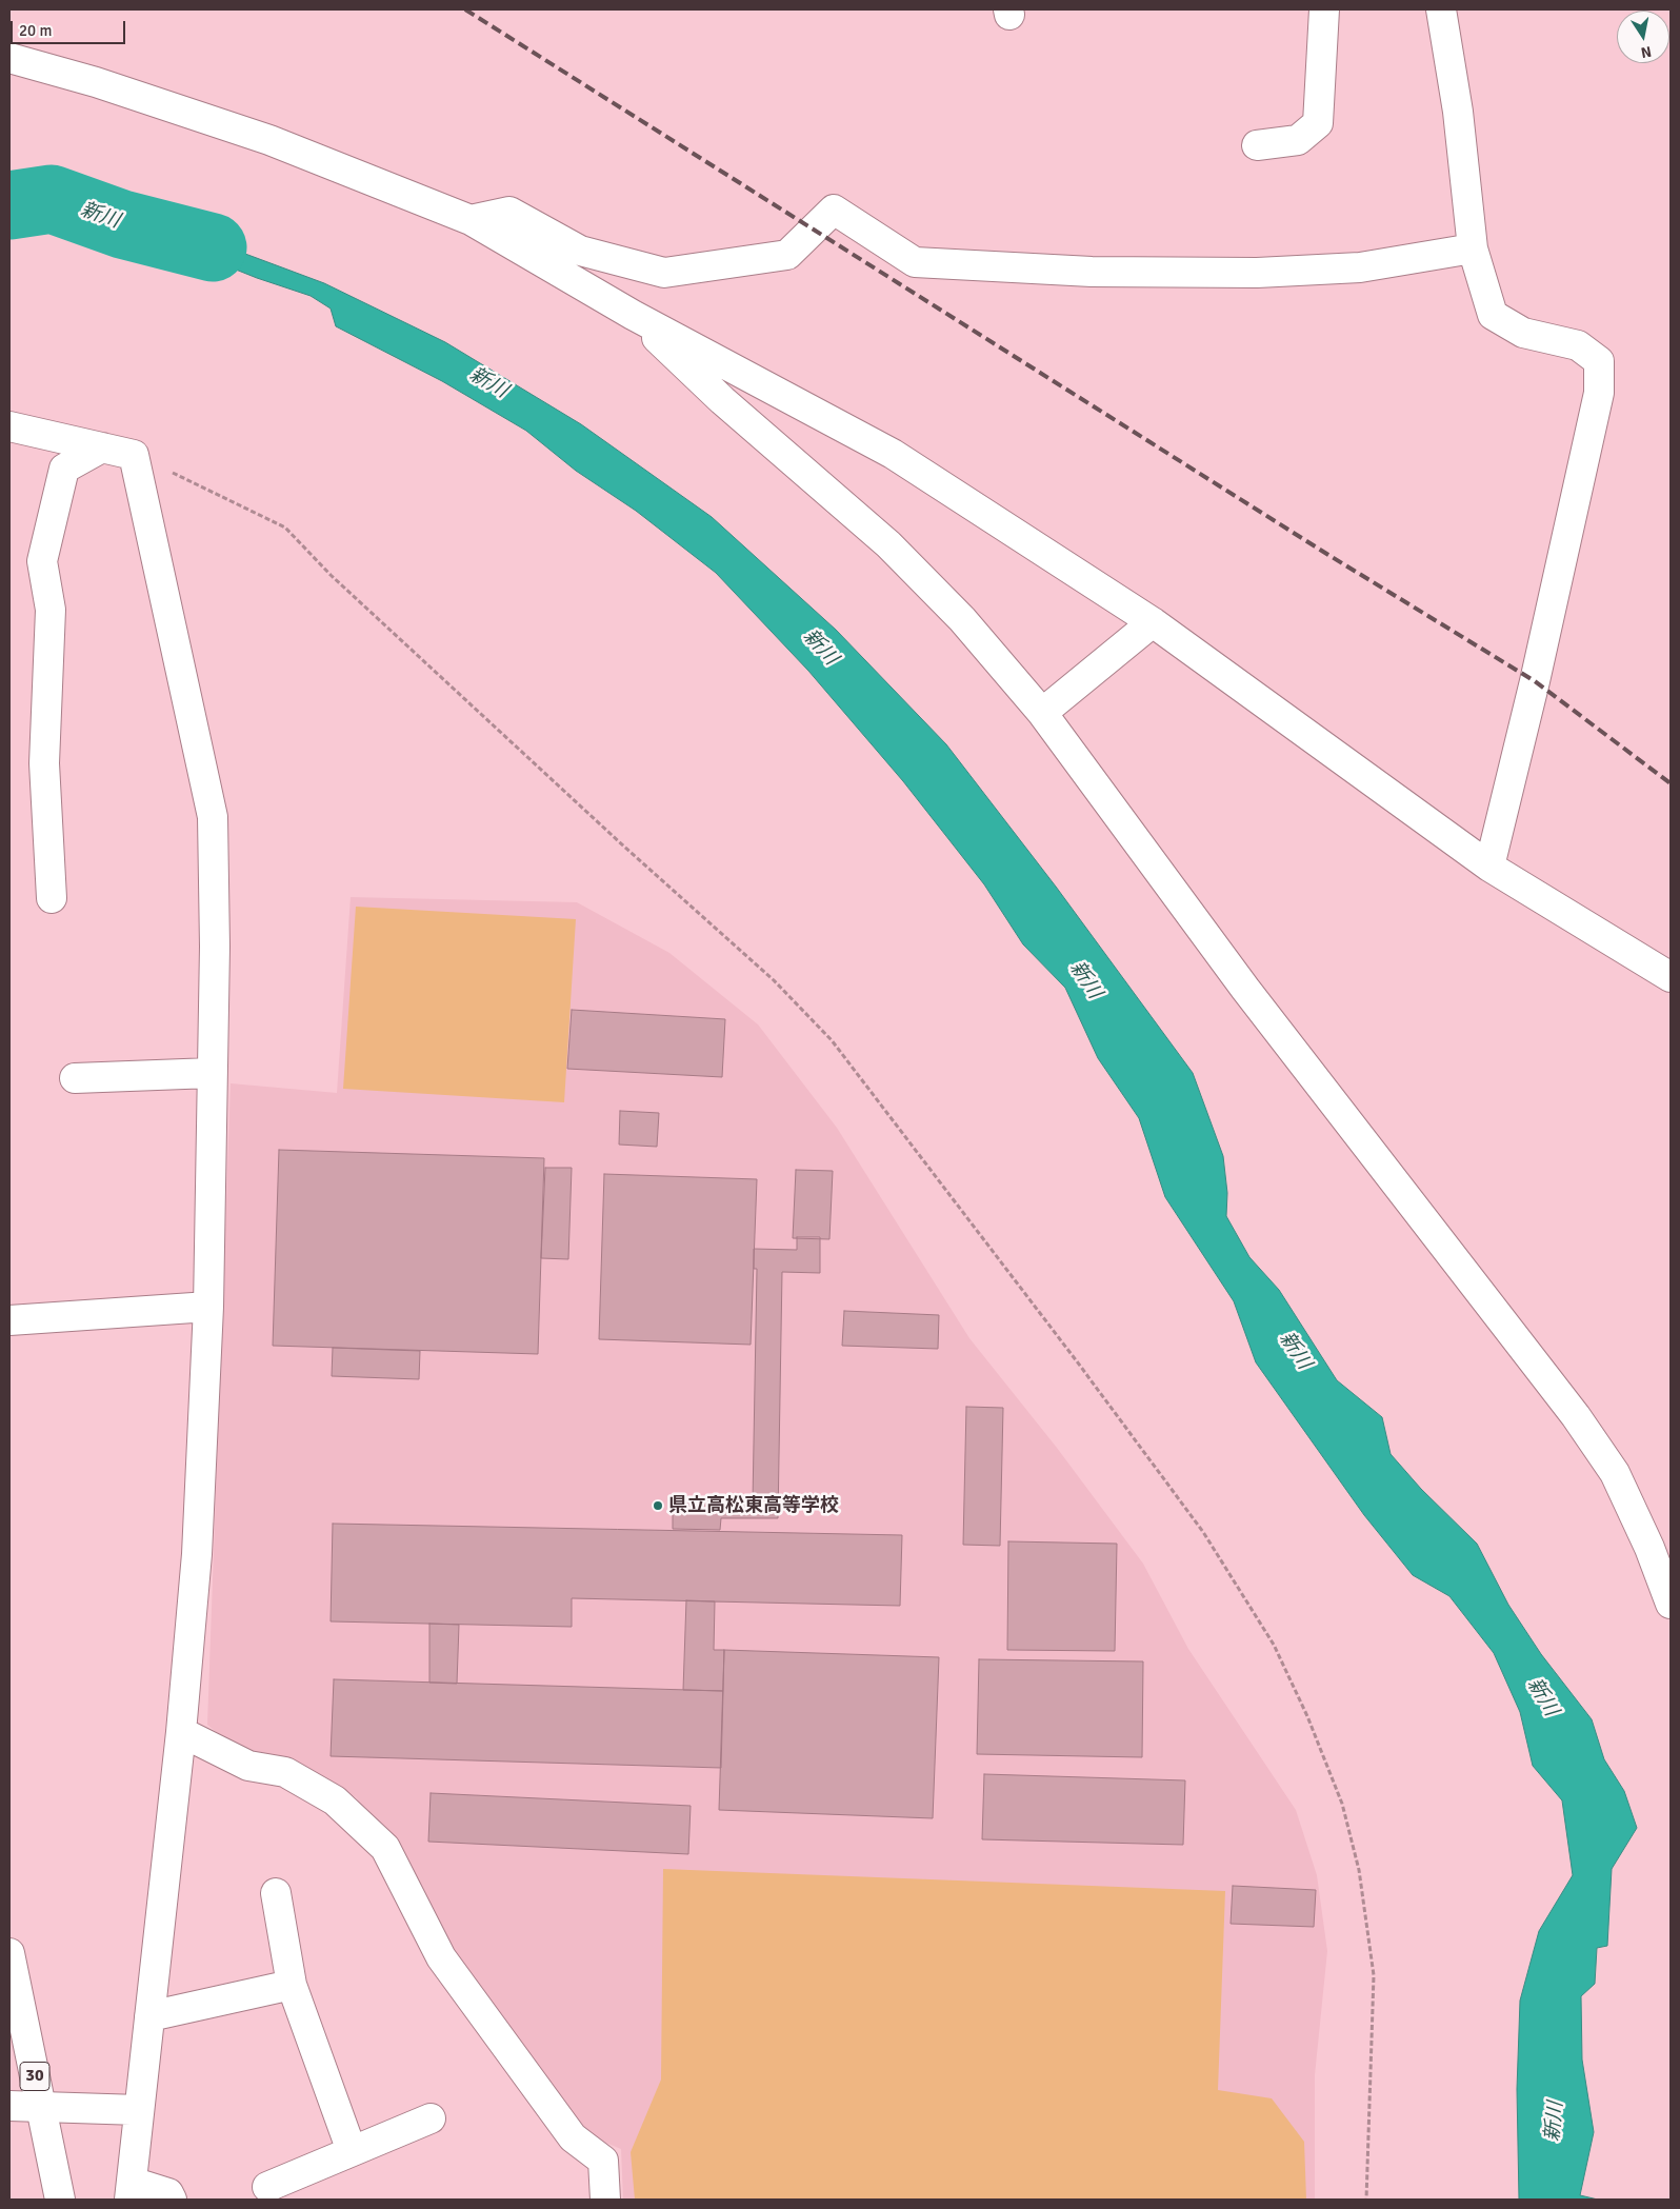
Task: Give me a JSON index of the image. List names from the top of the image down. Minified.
{"streets":{"street":["30"]},"water":["新川"],"places":["県立高松東高等学校"],"scale_bar":"20 m","north":"bottom"}
